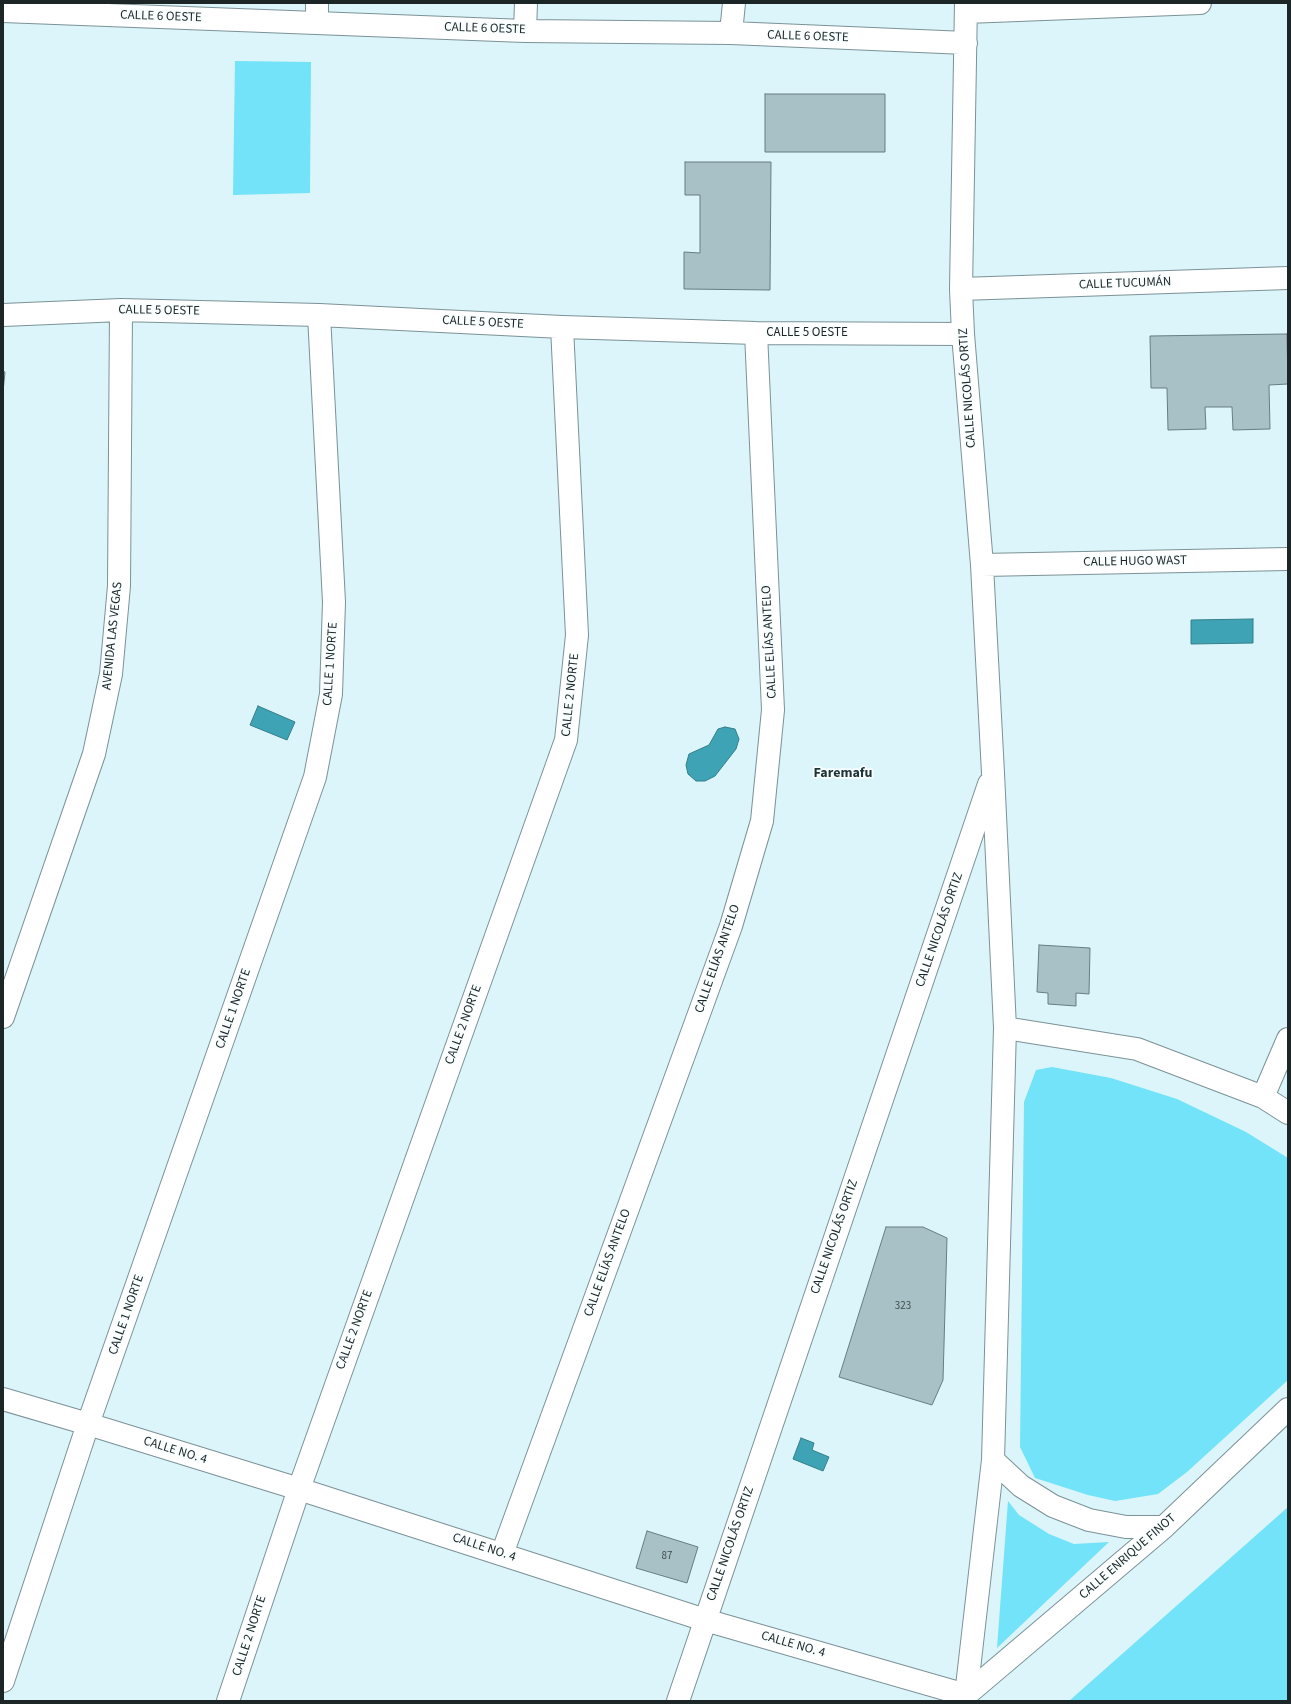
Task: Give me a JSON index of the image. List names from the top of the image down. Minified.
{"streets":{"street":["CALLE 6 OESTE","CALLE TUCUMÁN","CALLE 5 OESTE","CALLE NICOLÁS ORTIZ","CALLE HUGO WAST","AVENIDA LAS VEGAS","CALLE ELÍAS ANTELO","CALLE 1 NORTE","CALLE 2 NORTE","CALLE NO. 4","CALLE ENRIQUE FINOT"]},"crossings":[["CALLE 6 OESTE","CALLE NICOLÁS ORTIZ"],["CALLE TUCUMÁN","CALLE NICOLÁS ORTIZ"],["CALLE 5 OESTE","CALLE NICOLÁS ORTIZ"],["CALLE 5 OESTE","AVENIDA LAS VEGAS"],["CALLE 5 OESTE","CALLE ELÍAS ANTELO"],["CALLE 5 OESTE","CALLE 1 NORTE"],["CALLE 5 OESTE","CALLE 2 NORTE"],["CALLE NICOLÁS ORTIZ","CALLE HUGO WAST"],["CALLE NICOLÁS ORTIZ","CALLE NO. 4"],["CALLE NICOLÁS ORTIZ","CALLE ENRIQUE FINOT"],["CALLE ELÍAS ANTELO","CALLE NO. 4"],["CALLE 1 NORTE","CALLE NO. 4"],["CALLE 2 NORTE","CALLE NO. 4"],["CALLE NO. 4","CALLE ENRIQUE FINOT"]],"districts":["Faremafu"],"house_numbers":["323","87"]}
